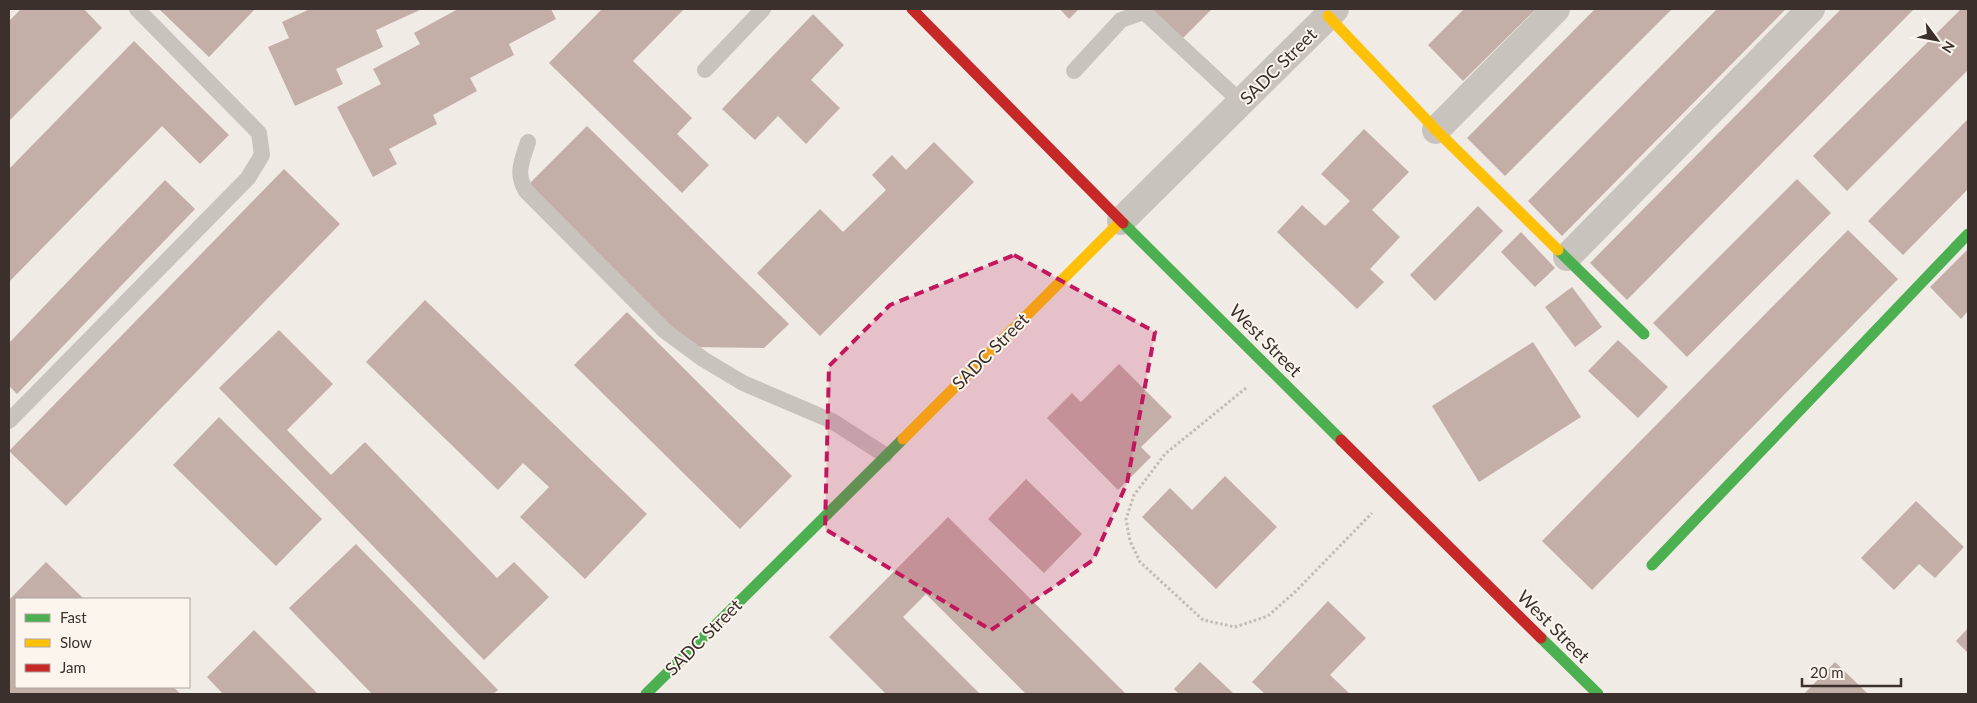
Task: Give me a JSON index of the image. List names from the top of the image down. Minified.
{"streets":{"main road":["SADC Street","West Street"]},"crossings":[["SADC Street","West Street"]],"legend":["Fast","Slow","Jam"],"scale_bar":"20 m","north":"bottom right"}
